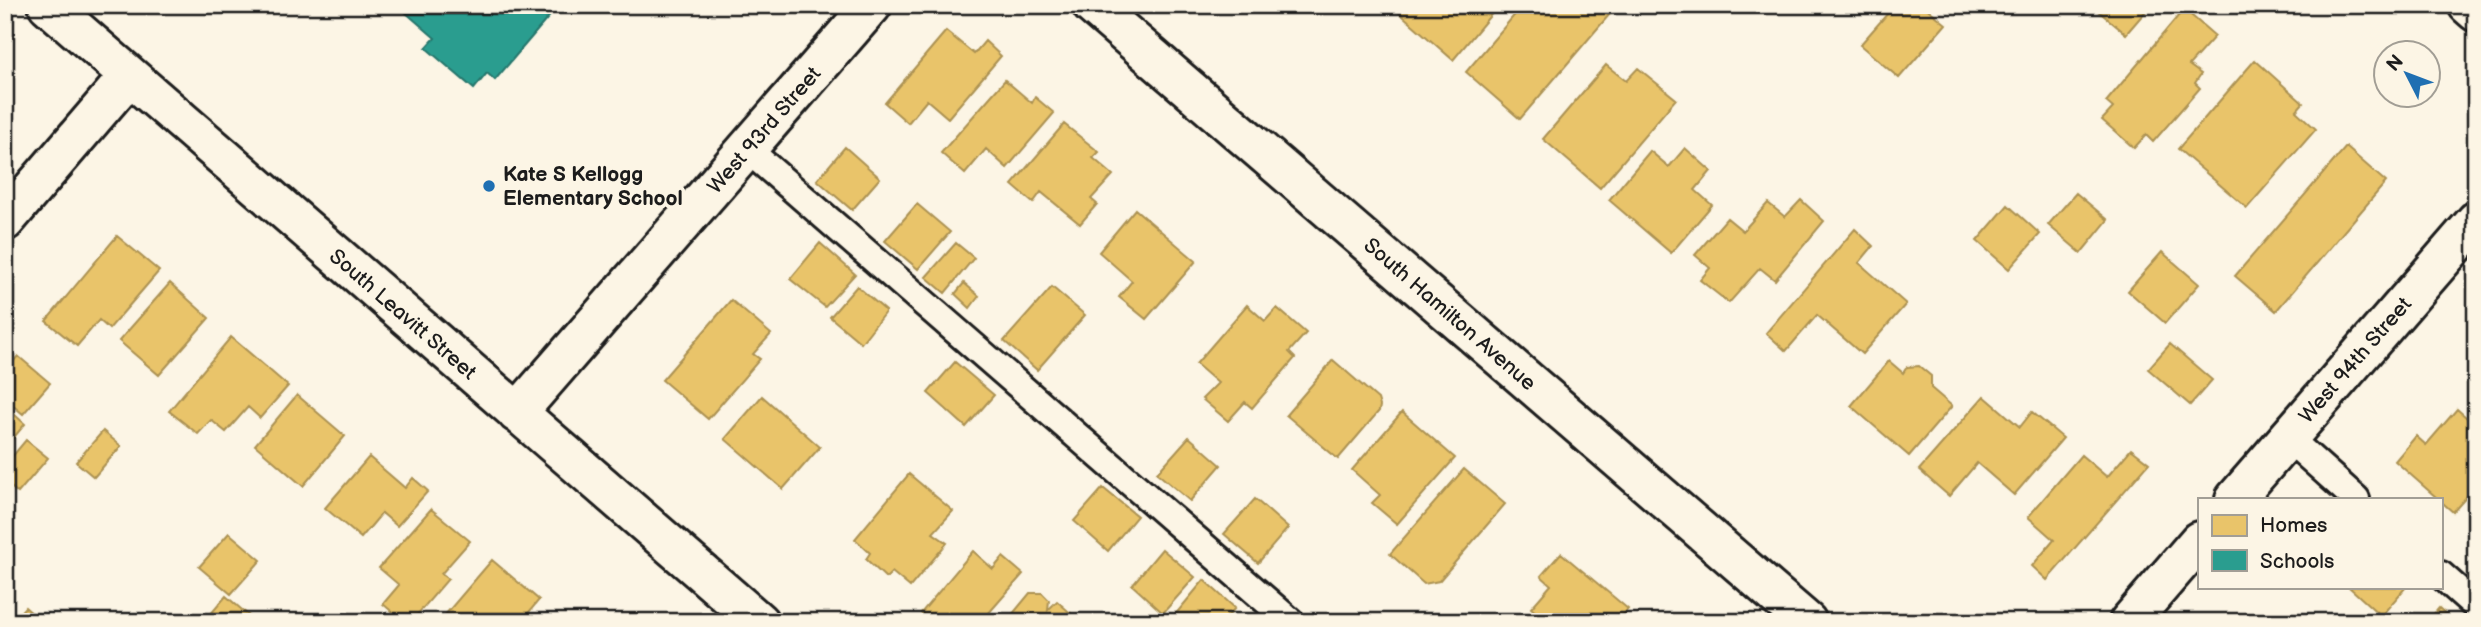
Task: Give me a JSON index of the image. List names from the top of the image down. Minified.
{"streets":{"street":["West 93rd Street","South Leavitt Street","South Hamilton Avenue","West 94th Street"]},"crossings":[["West 93rd Street","South Leavitt Street"]],"places":["Kate S Kellogg Elementary School"],"legend":["Homes","Schools"],"north":"top left"}
